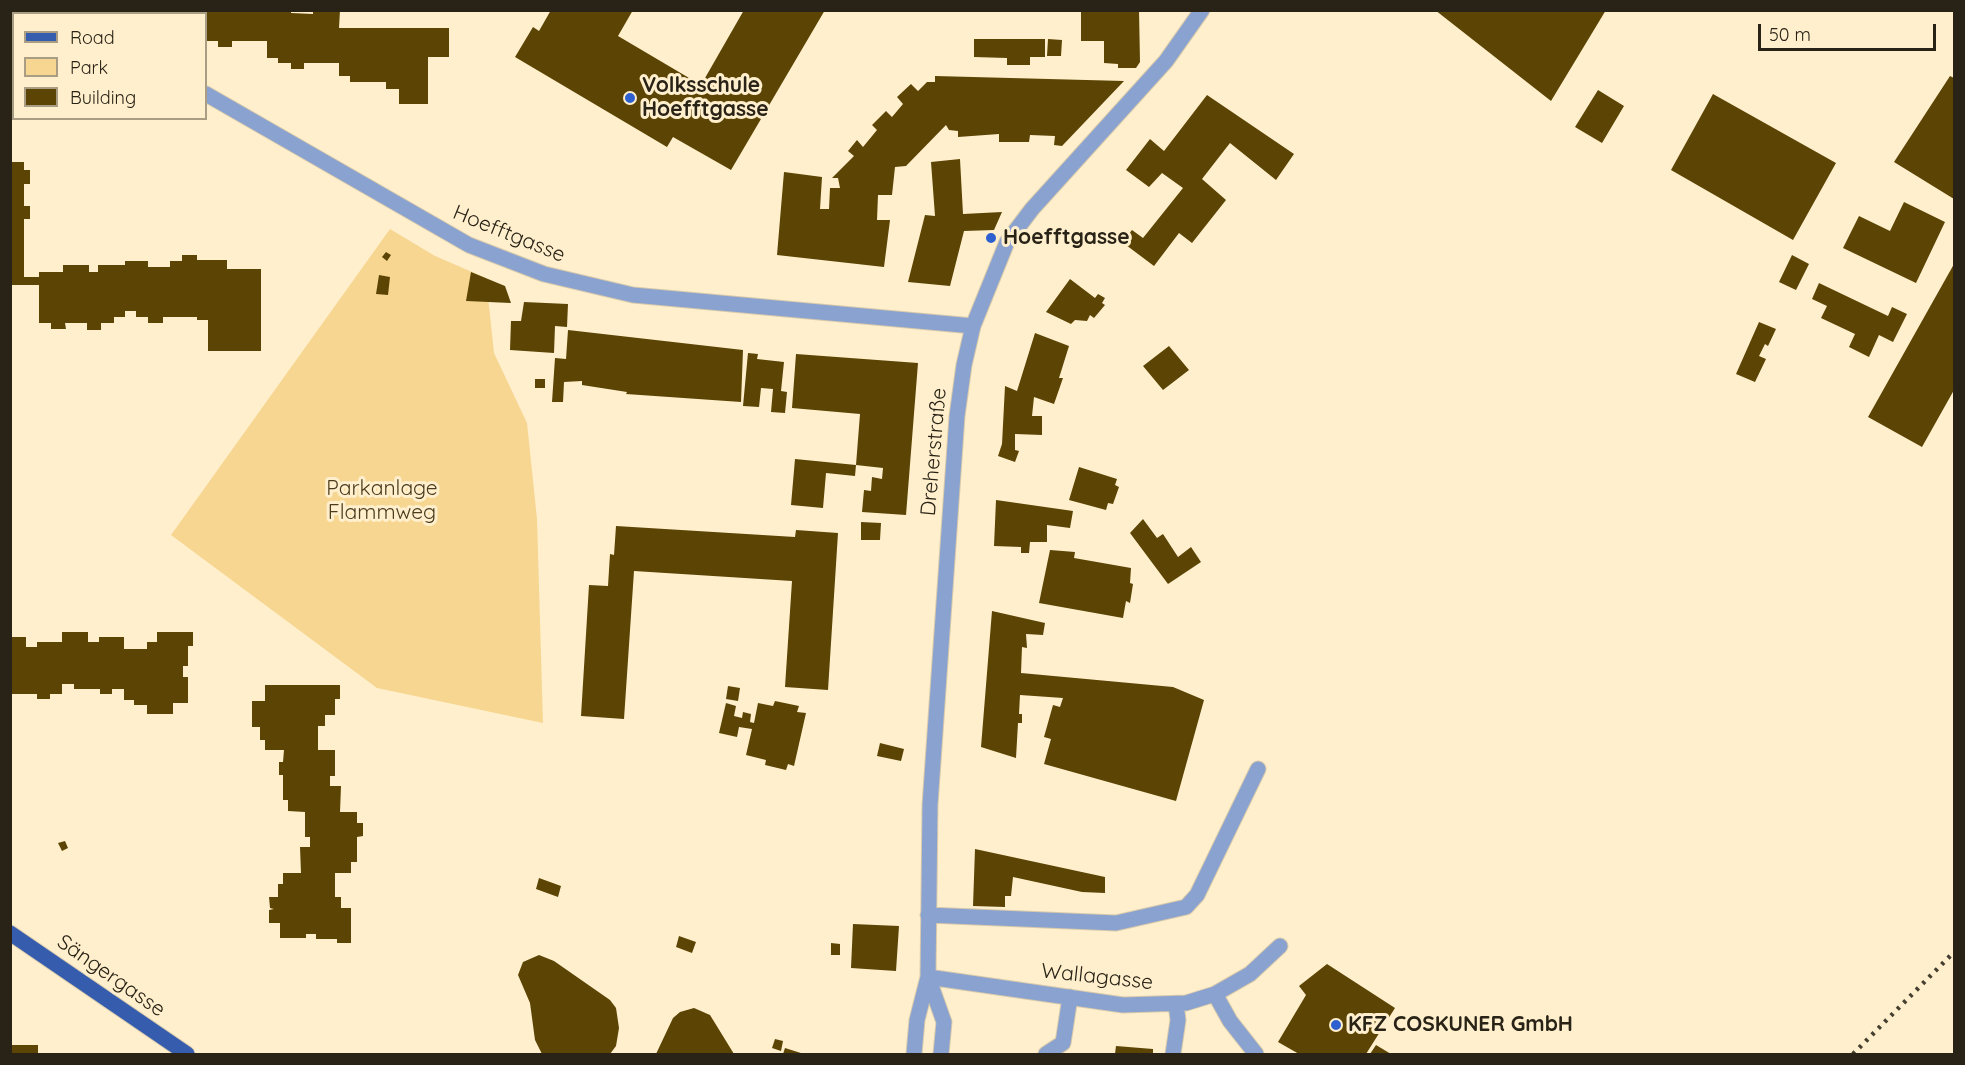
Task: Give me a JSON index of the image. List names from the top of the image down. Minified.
{"streets":{"main road":["Sängergasse"],"street":["Hoefftgasse","Dreherstraße","Wallagasse"]},"crossings":[["Hoefftgasse","Dreherstraße"],["Dreherstraße","Wallagasse"]],"parks":["Parkanlage Flammweg"],"places":["Volksschule Hoefftgasse","Hoefftgasse","KFZ COSKUNER GmbH"],"legend":["Road","Park","Building"],"scale_bar":"50 m"}
